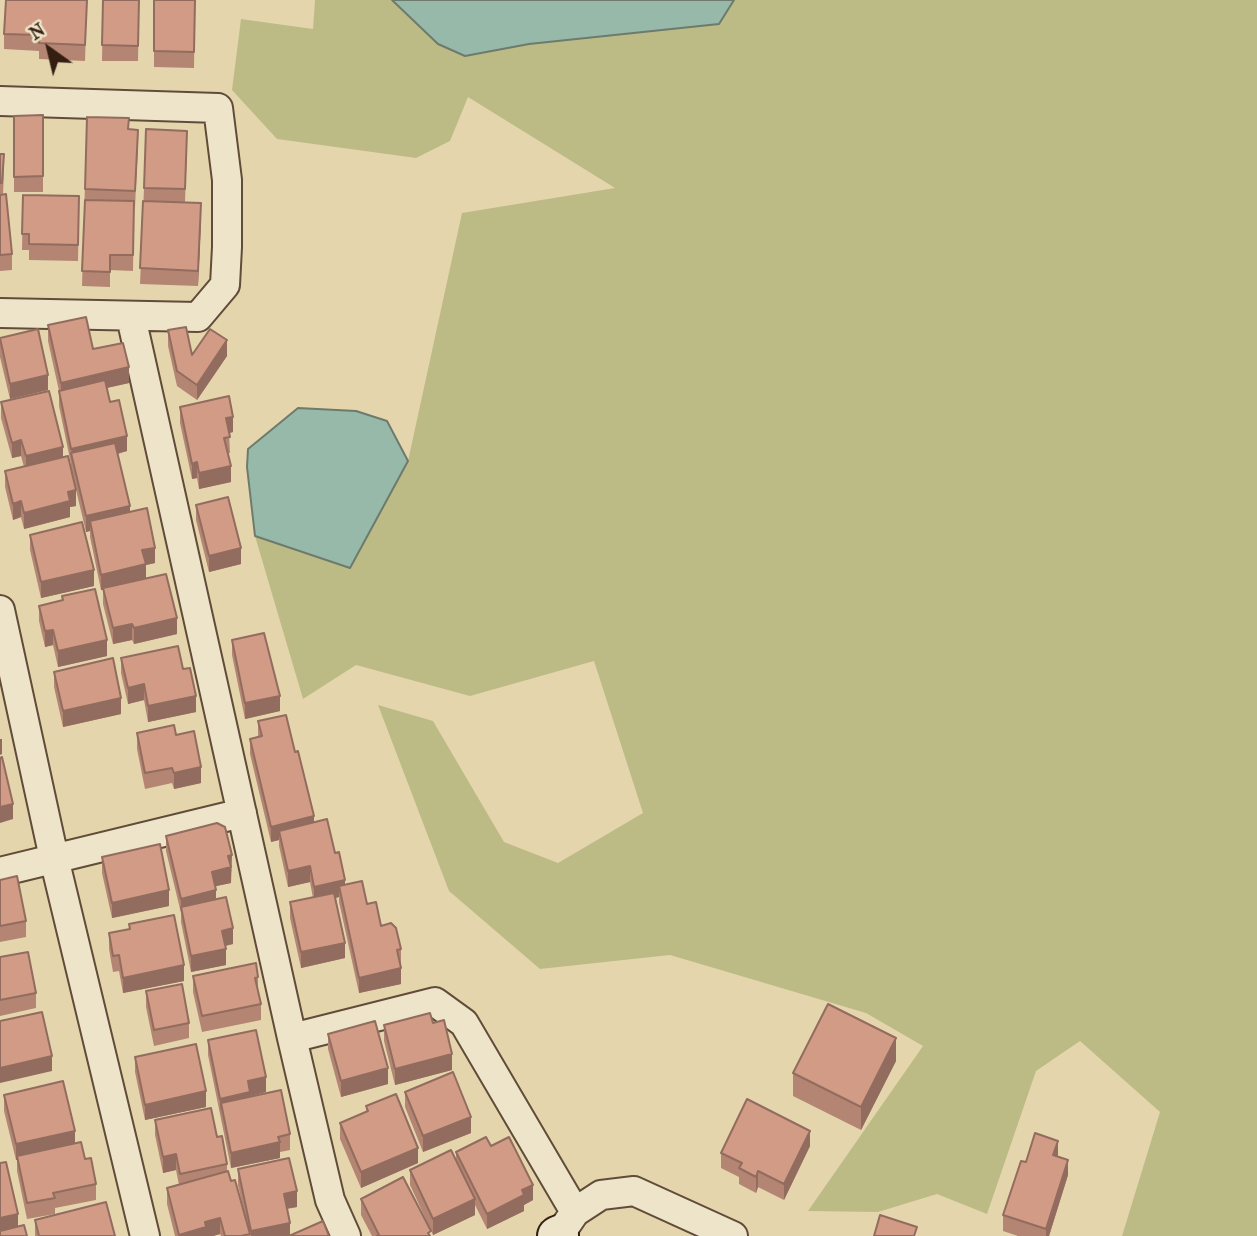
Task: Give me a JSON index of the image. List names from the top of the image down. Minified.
{"north":"top left"}
